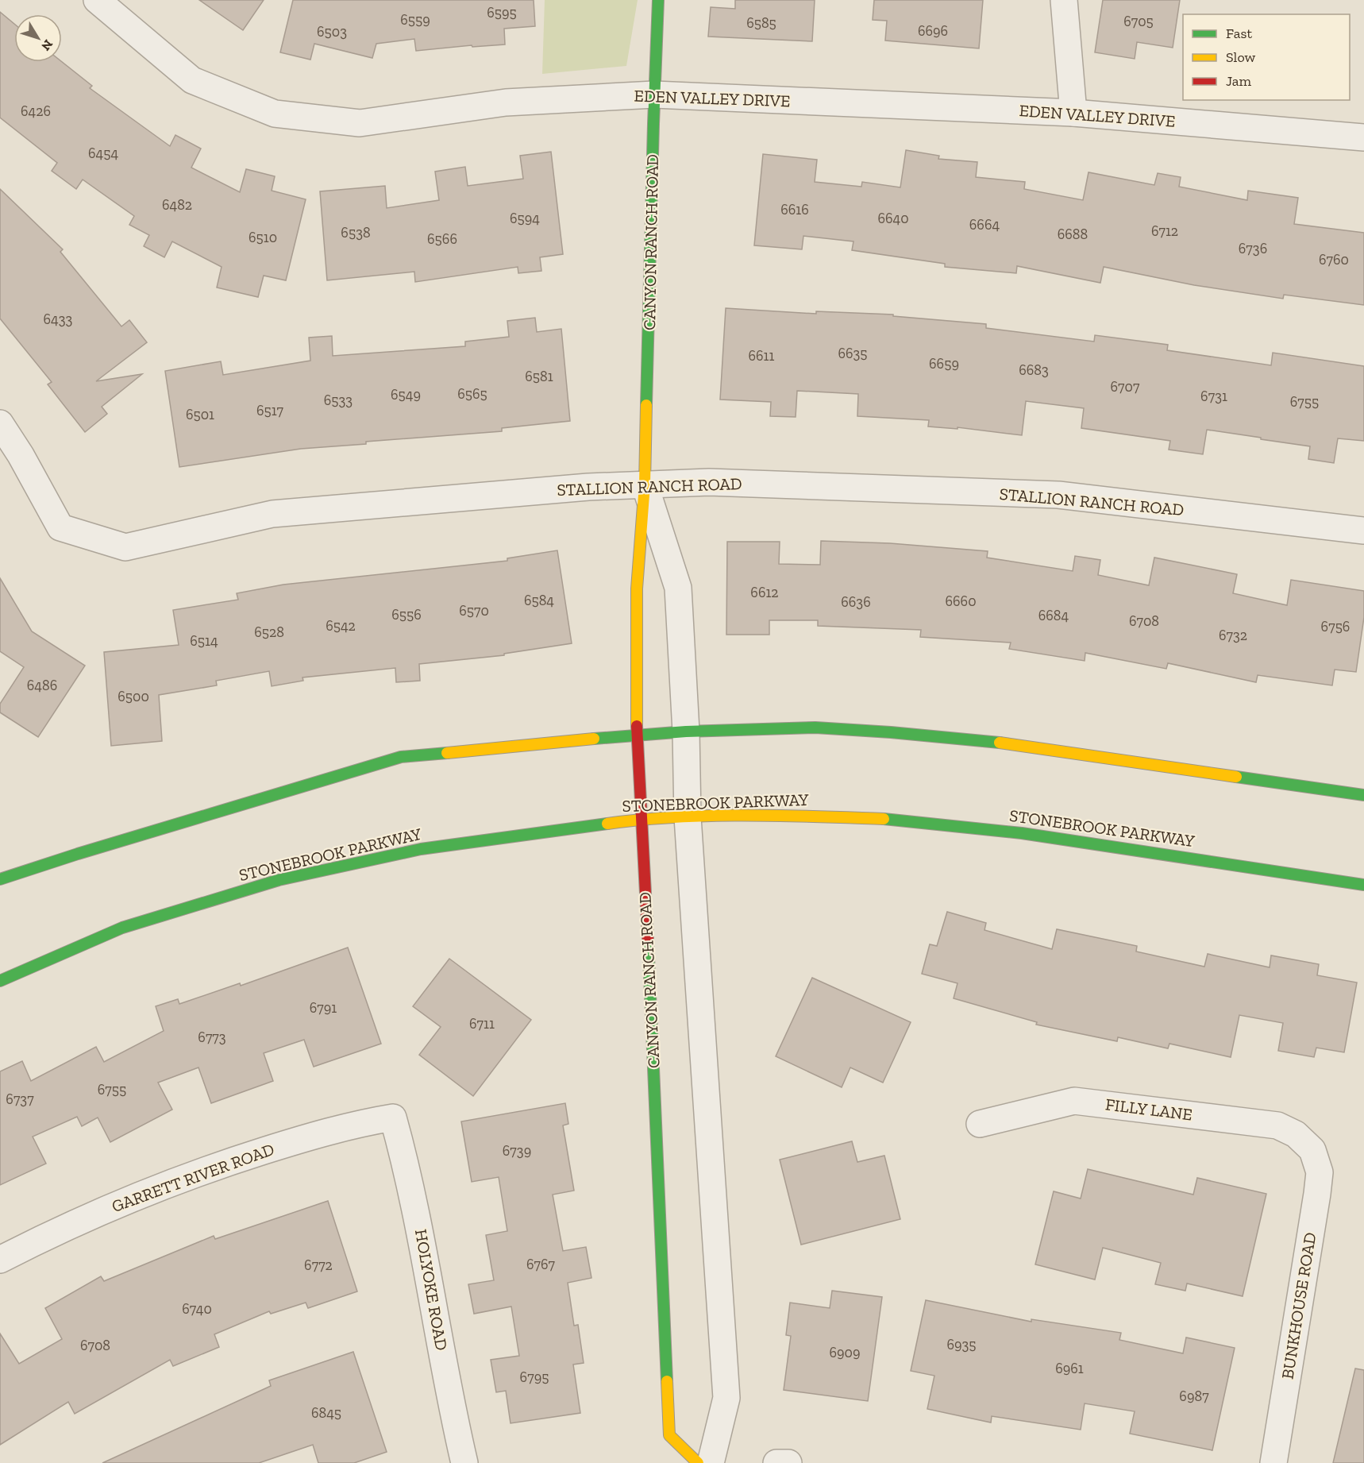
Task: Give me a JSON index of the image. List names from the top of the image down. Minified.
{"streets":{"main road":["CANYON RANCH ROAD","STONEBROOK PARKWAY"],"street":["EDEN VALLEY DRIVE","STALLION RANCH ROAD","FILLY LANE","GARRETT RIVER ROAD","HOLYOKE ROAD","BUNKHOUSE ROAD"]},"crossings":[["EDEN VALLEY DRIVE","CANYON RANCH ROAD"],["CANYON RANCH ROAD","STALLION RANCH ROAD"],["CANYON RANCH ROAD","STONEBROOK PARKWAY"],["FILLY LANE","BUNKHOUSE ROAD"],["GARRETT RIVER ROAD","HOLYOKE ROAD"]],"house_numbers":["6595","6559","6705","6585","6696","6503","6426","6454","6482","6616","6594","6640","6664","6712","6538","6688","6510","6566","6736","6760","6433","6635","6611","6659","6683","6581","6707","6565","6549","6731","6533","6755","6517","6501","6612","6584","6660","6636","6570","6556","6684","6708","6542","6756","6528","6732","6514","6486","6500","6791","6711","6773","6755","6737","6739","6767","6772","6740","6935","6708","6909","6961","6795","6987","6845"],"legend":["Fast","Slow","Jam"],"north":"bottom right"}
